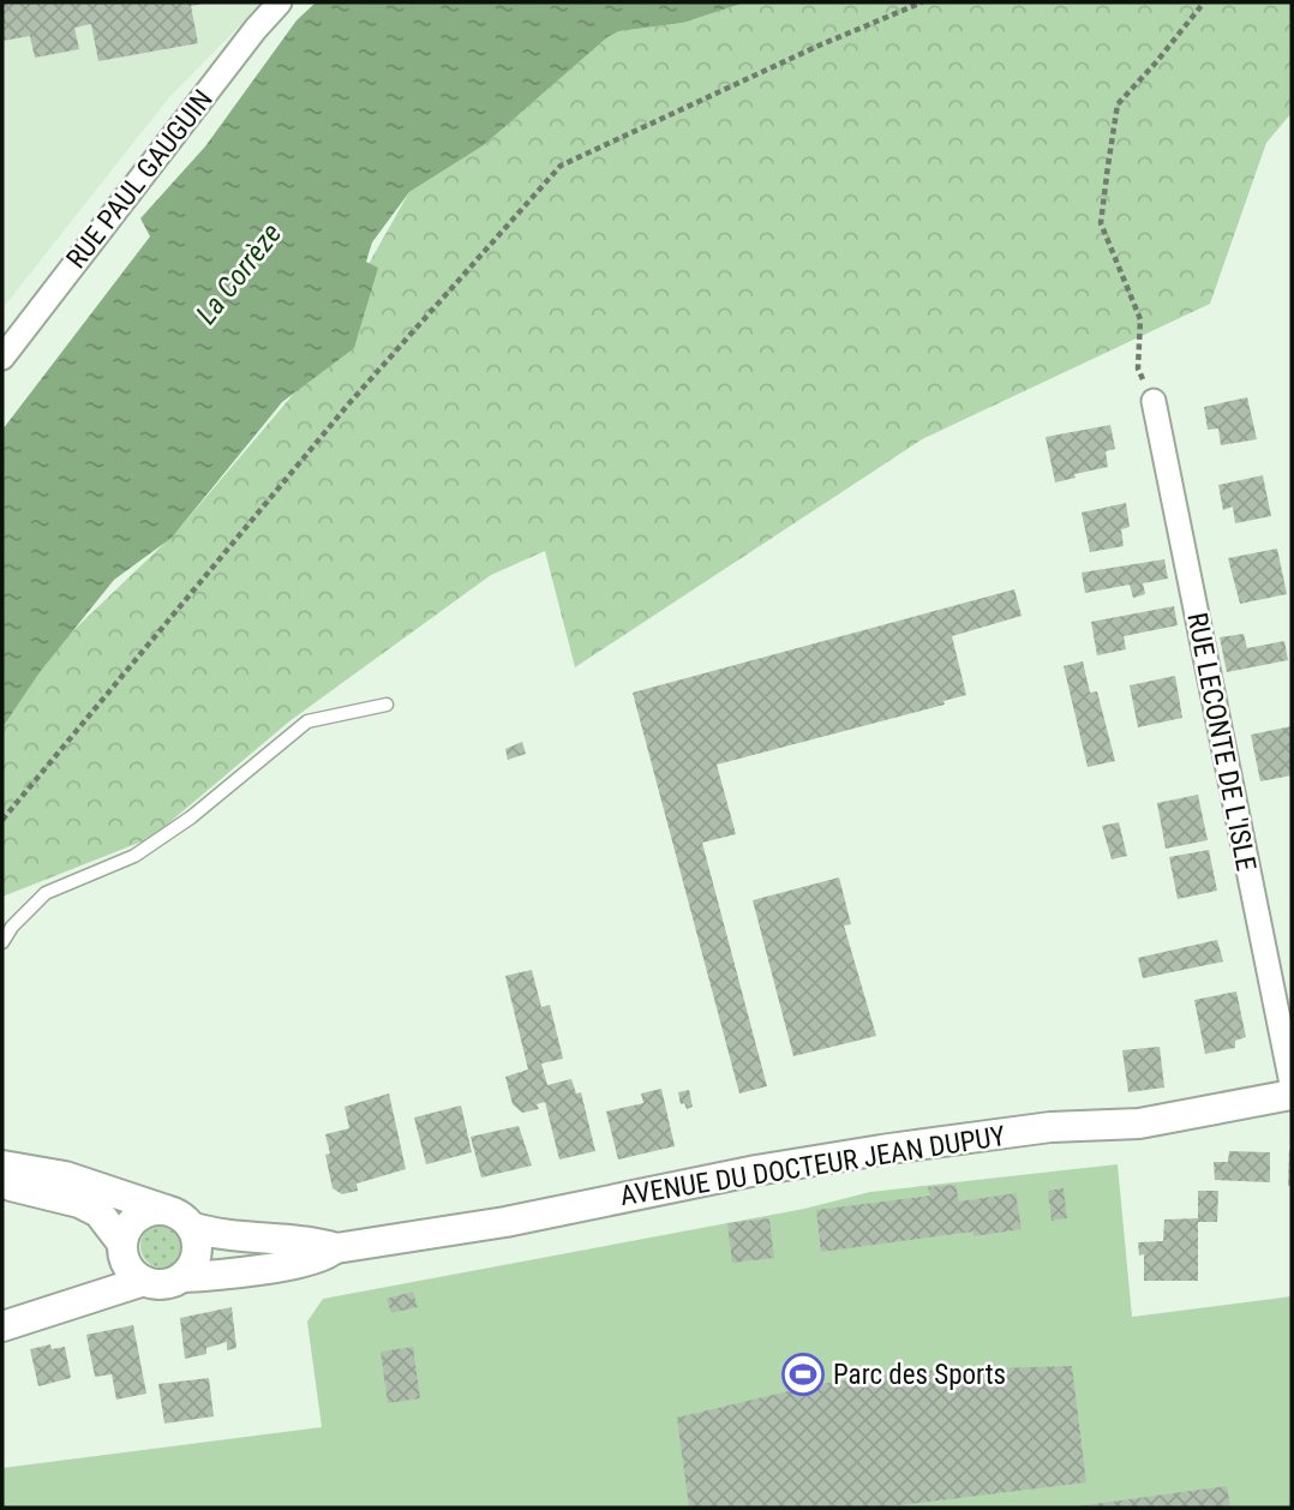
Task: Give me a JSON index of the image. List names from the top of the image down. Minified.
{"streets":{"street":["RUE PAUL GAUGUIN","RUE LECONTE DE L'ISLE","AVENUE DU DOCTEUR JEAN DUPUY"]},"water":["La Corrèze"],"places":{"sports":["Parc des Sports"]}}
